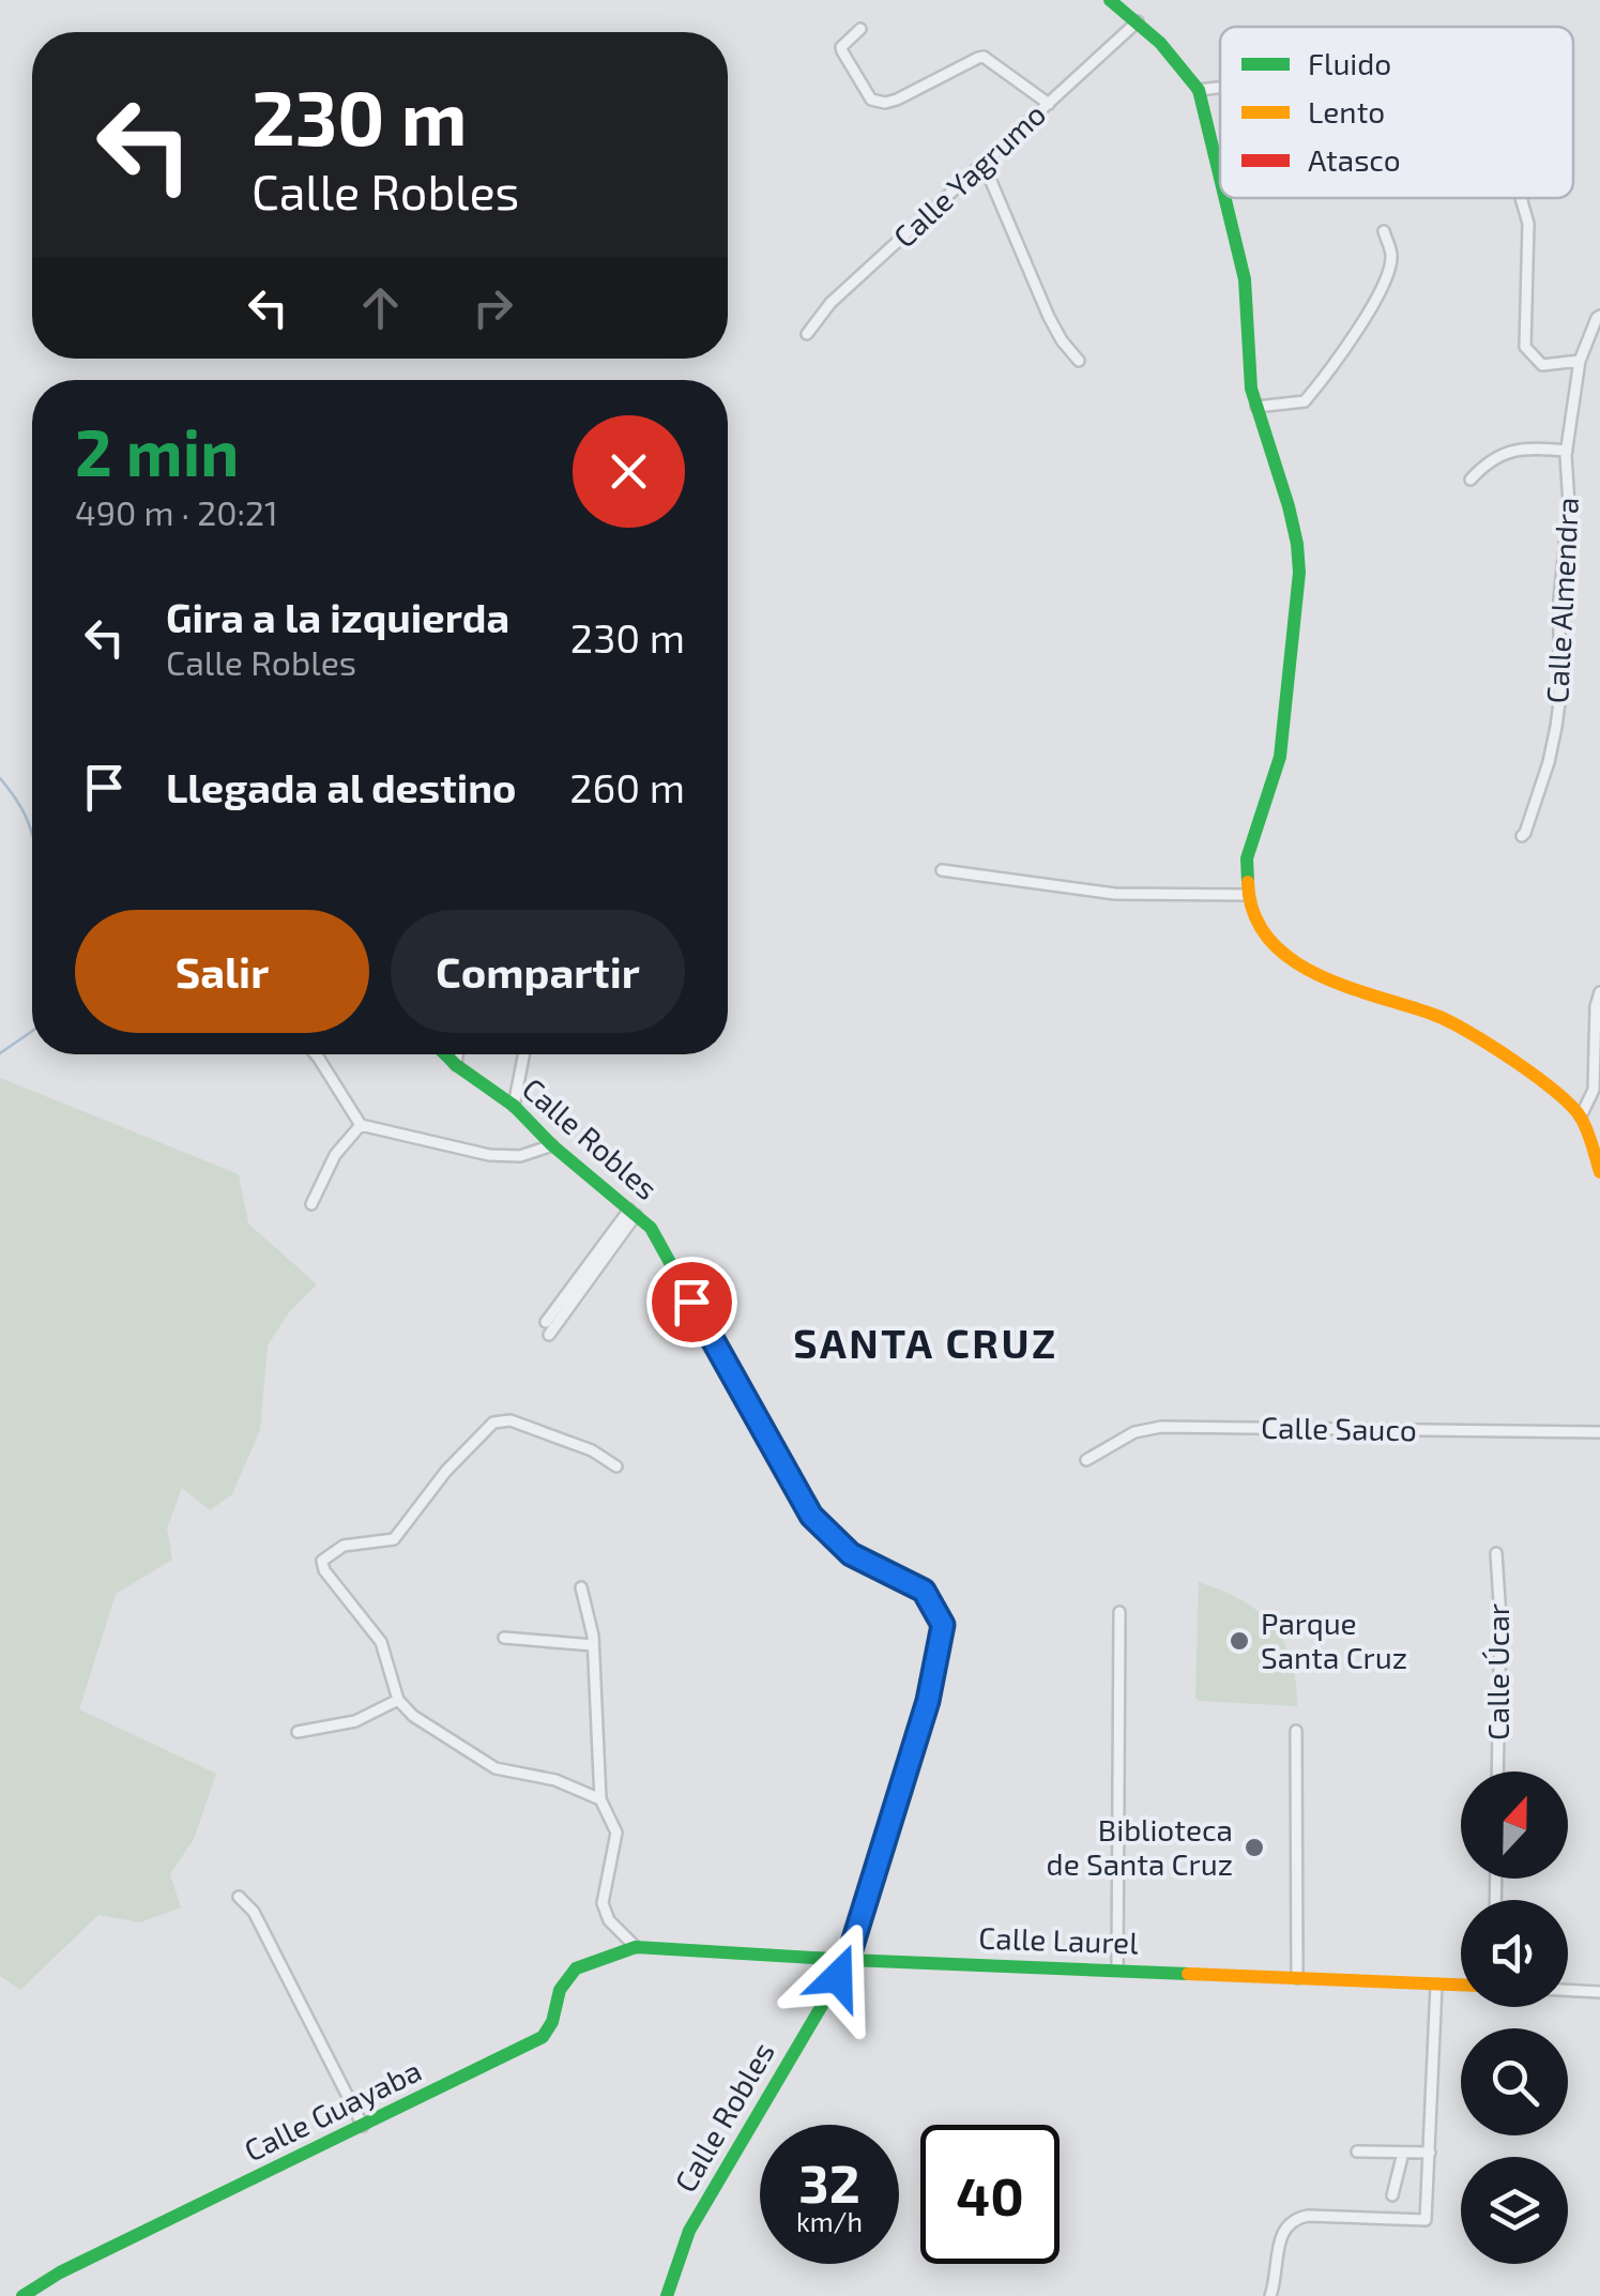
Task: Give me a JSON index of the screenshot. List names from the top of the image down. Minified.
{"streets":{"street":["Calle Yagrumo","Calle Almendra","Calle Robles","Calle Sauco","Calle Úcar","Calle Laurel","Calle Guayaba"]},"crossings":[["Calle Robles","Calle Laurel"],["Calle Laurel","Calle Guayaba"]],"districts":["SANTA CRUZ"],"places":["Parque Santa Cruz","Biblioteca de Santa Cruz"],"legend":["Fluido","Lento","Atasco"],"north":"top","page":{"turn":["230 m","Calle Robles"],"heading":["2 min","490 m · 20:21"],"list":[{"name":"Gira a la izquierda","note":"Calle Robles","value":"230 m"},{"name":"Llegada al destino","value":"260 m"}],"buttons":["Salir","Compartir"],"speed":"32 km/h","limit":"40"}}
